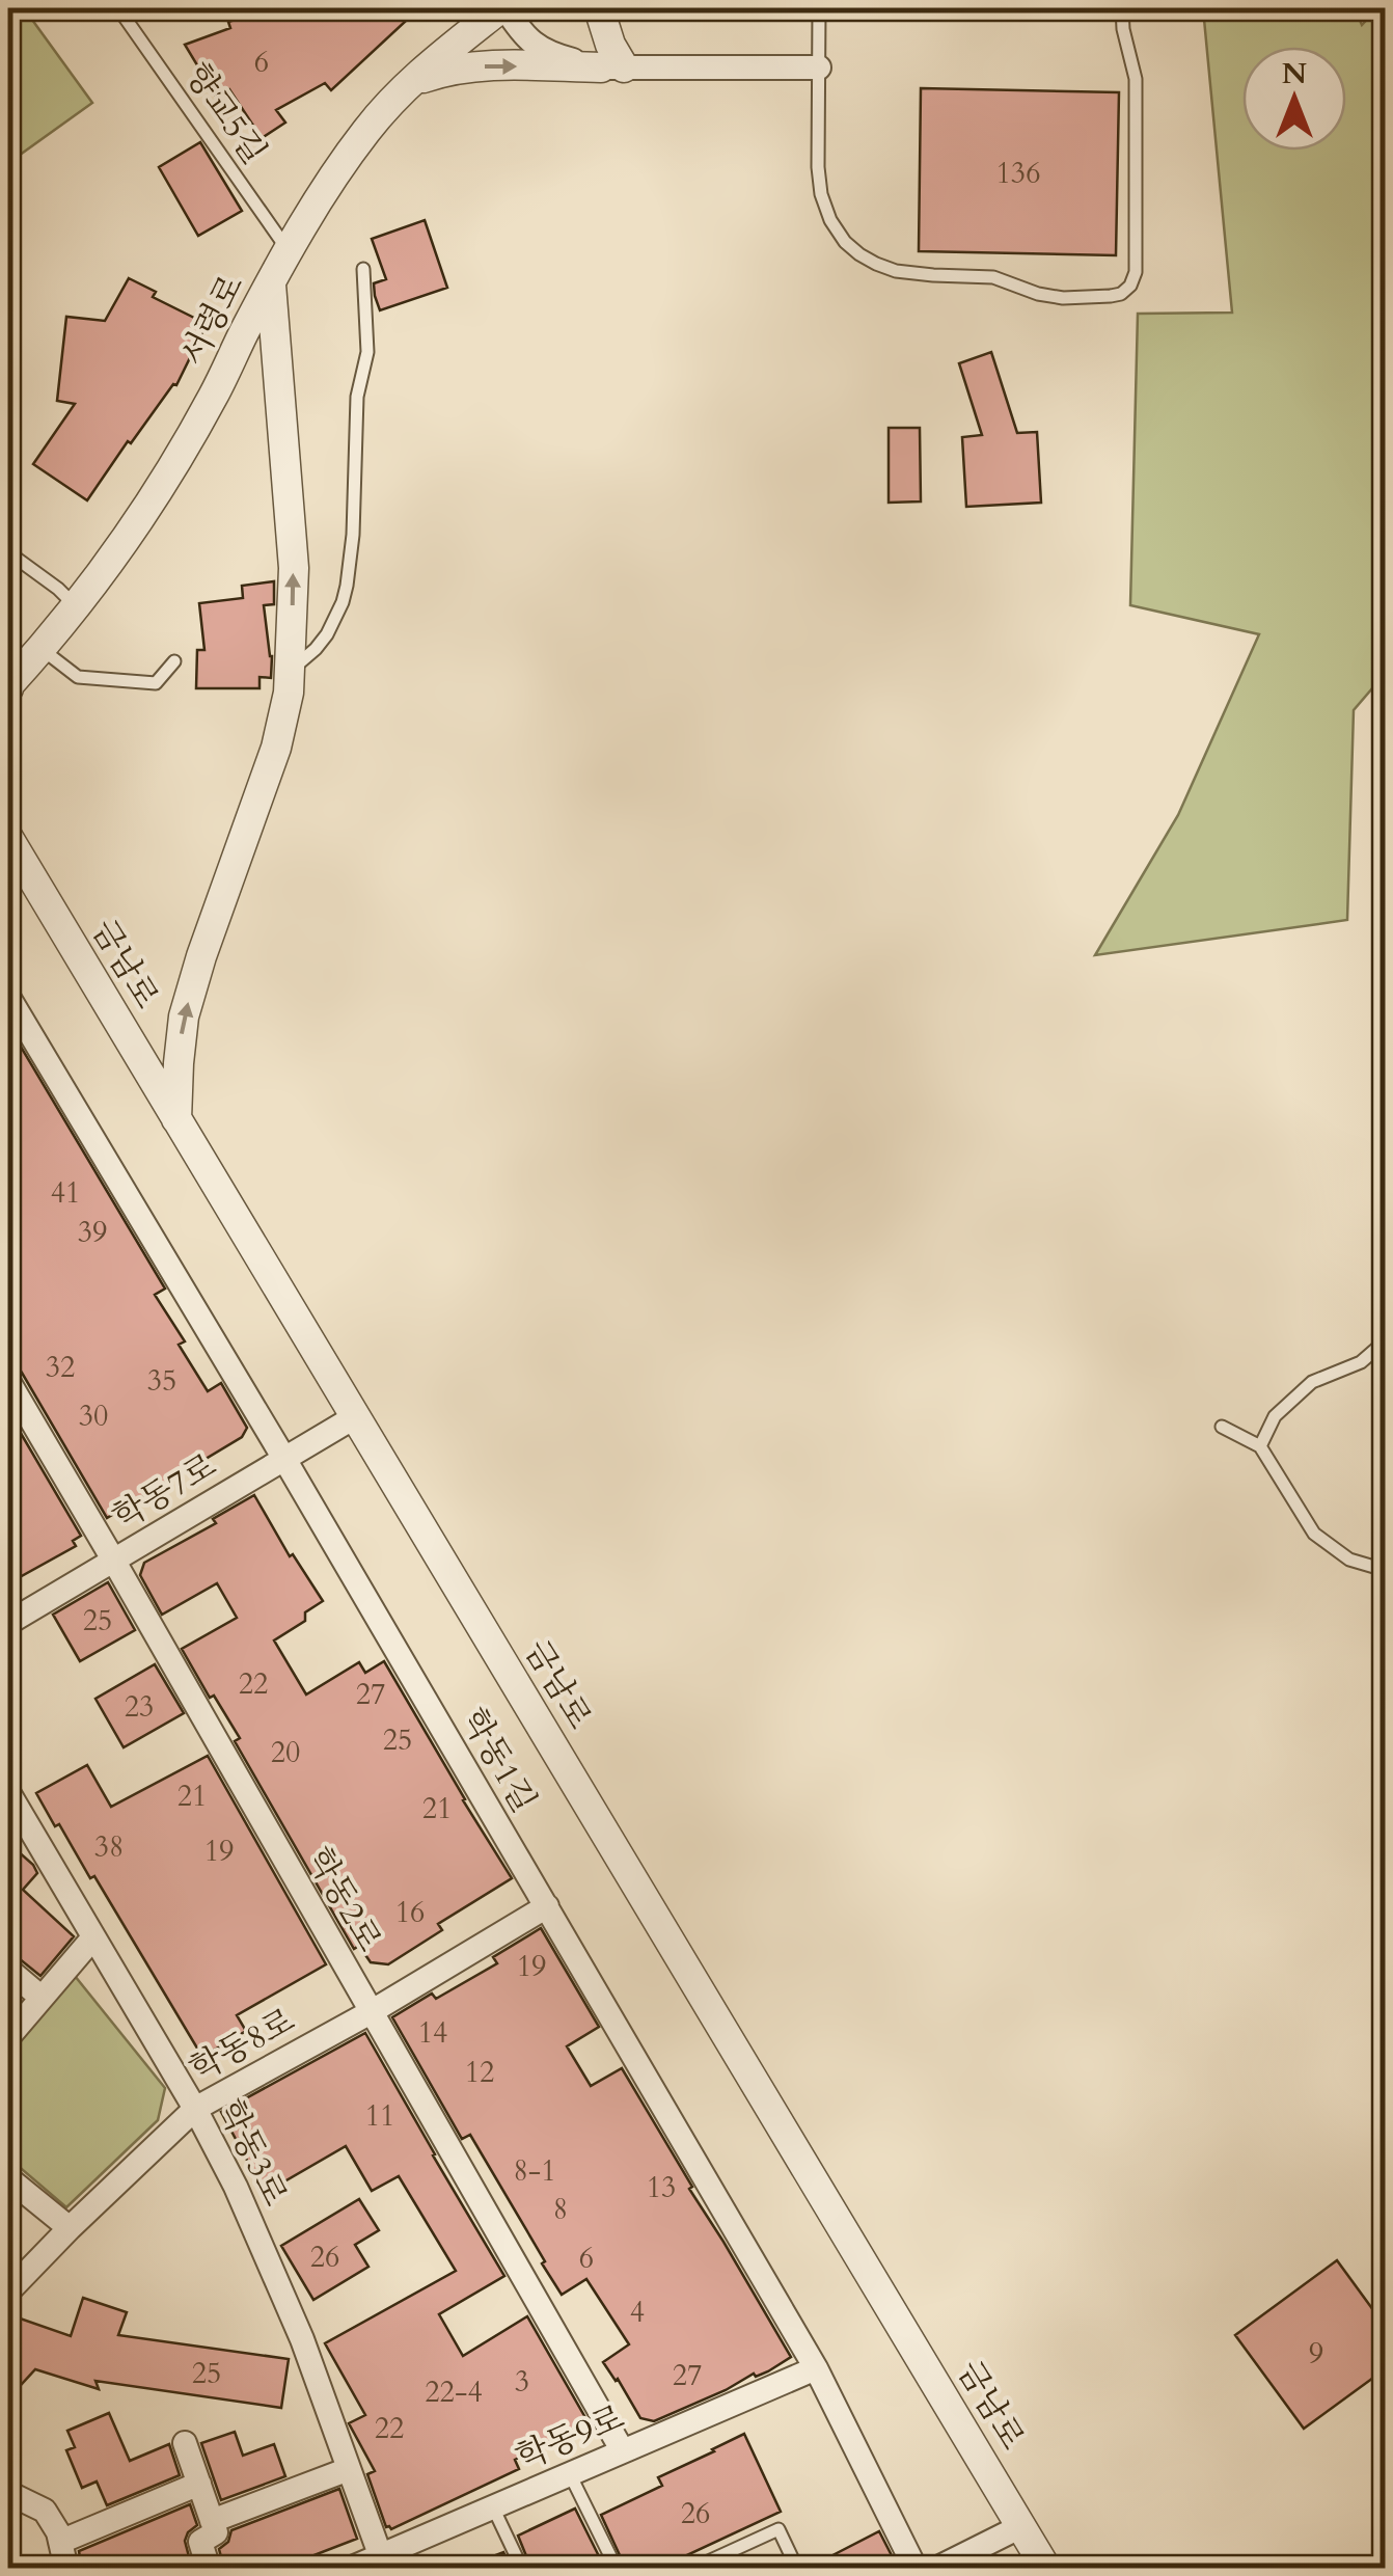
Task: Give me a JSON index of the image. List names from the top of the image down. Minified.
{"streets":{"street":["서령로","금남로","학동7로","학동1길","학동2로","학동8로","학동3로","학동9로"],"lane":["향교5길"]},"crossings":[["향교5길","서령로"],["금남로","학동7로"],["학동7로","학동1길"],["학동7로","학동2로"],["학동1길","학동8로"],["학동1길","학동9로"],["학동2로","학동8로"],["학동2로","학동9로"],["학동8로","학동3로"],["학동3로","학동9로"]],"house_numbers":["6","136","41","39","32","35","30","25","22","27","23","25","20","21","21","38","19","16","19","14","12","11","8-1","13","8","26","6","4","9","25","27","3","22-4","22","26"],"north":"top"}
